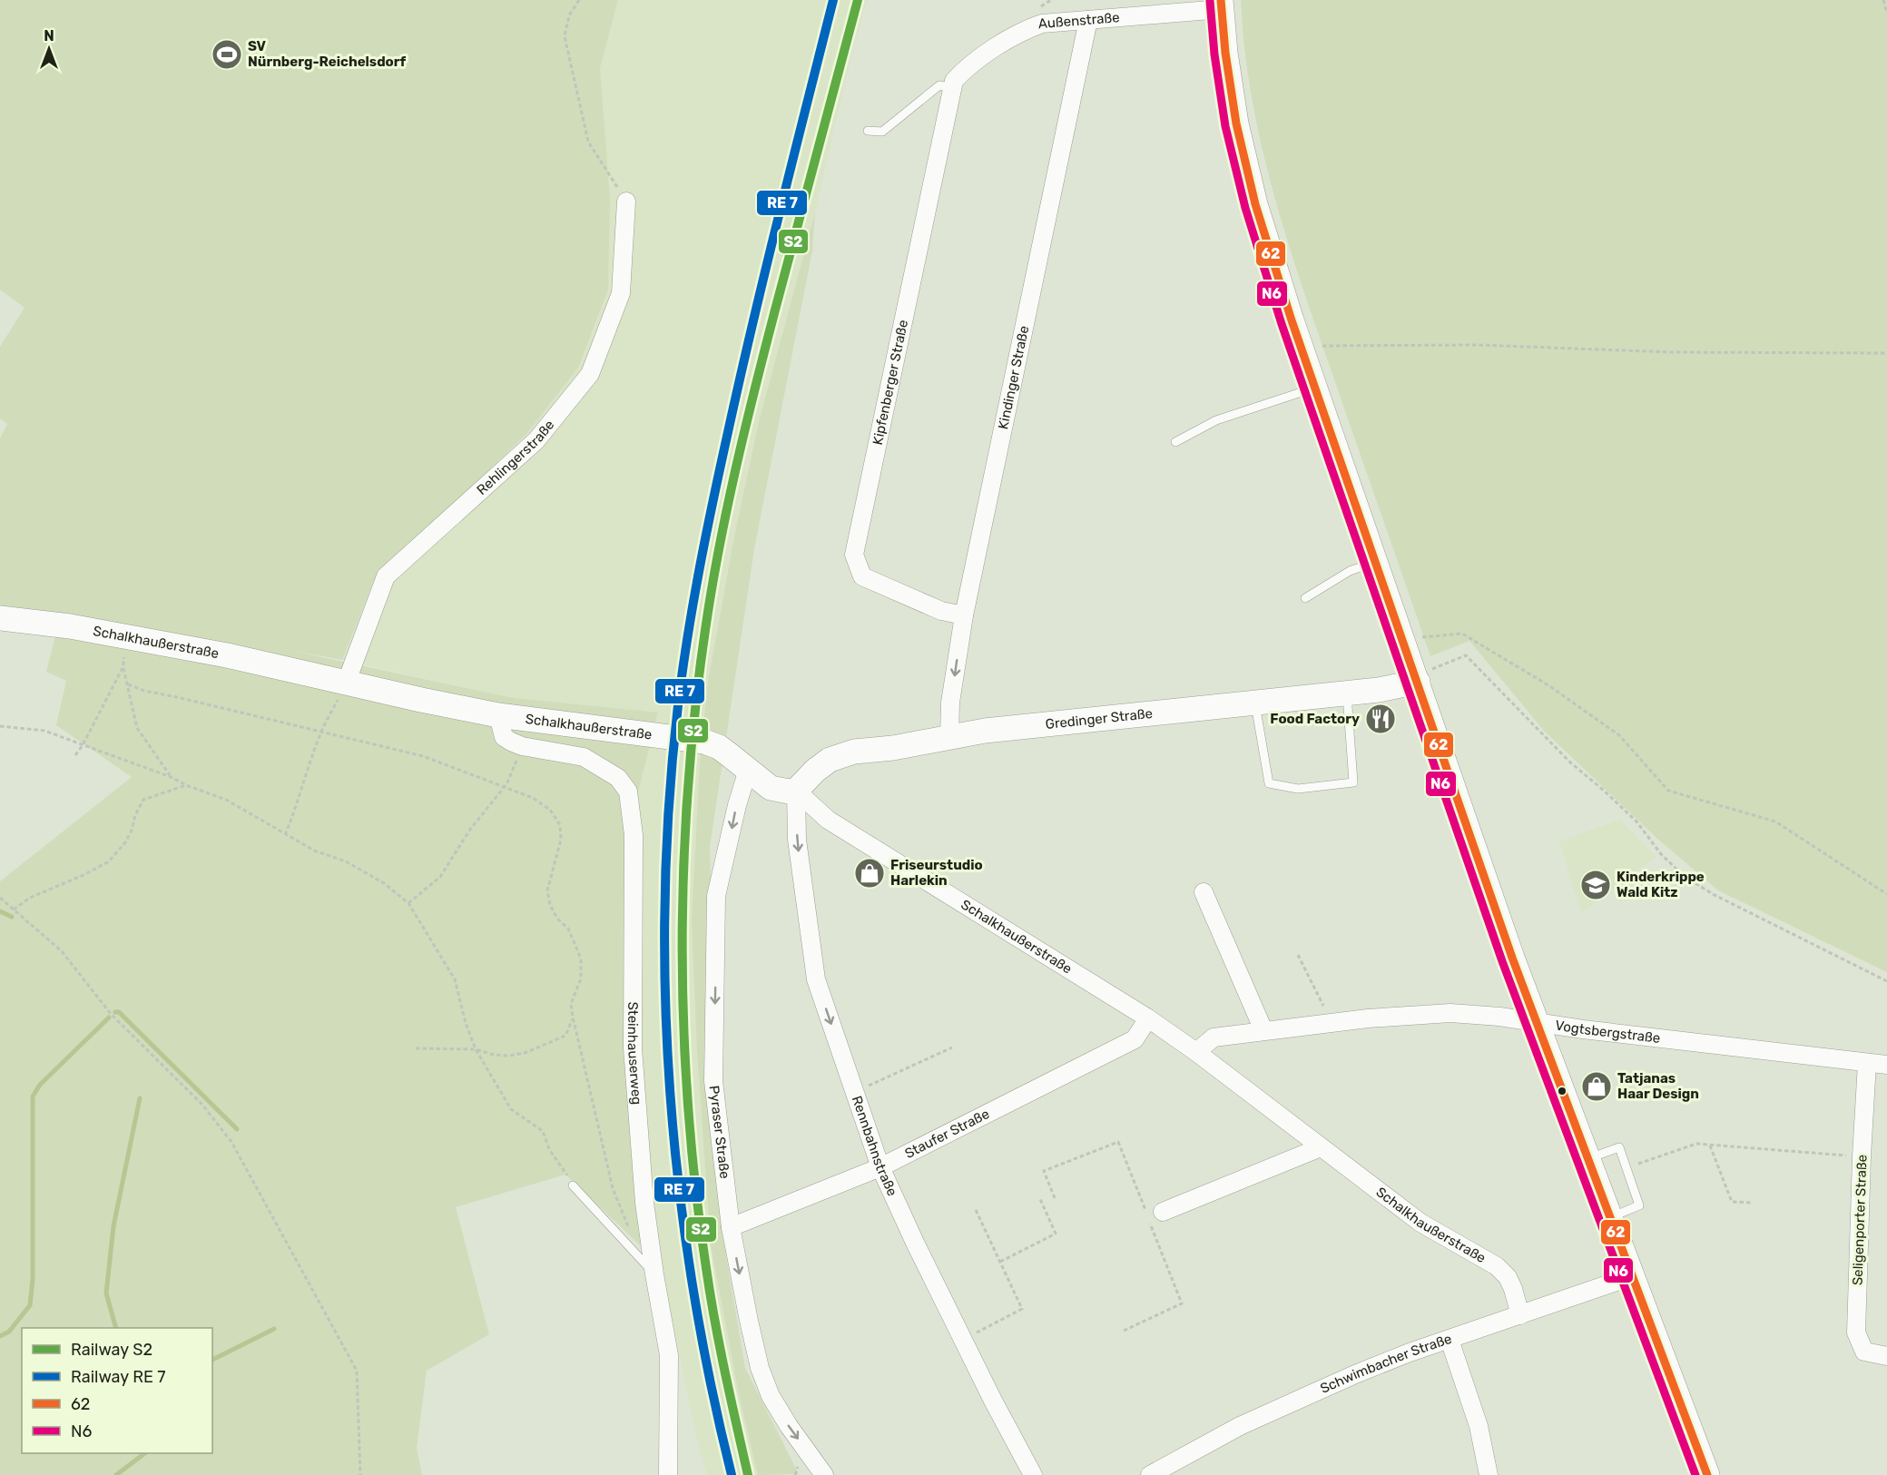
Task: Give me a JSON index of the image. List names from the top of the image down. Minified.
{"streets":{"main road":["Schalkhaußerstraße","Gredinger Straße"],"street":["Außenstraße","Kindinger Straße","Kipfenberger Straße","Rehlingerstraße","Vogtsbergstraße","Steinhauserweg","Pyraser Straße","Staufer Straße","Rennbahnstraße","Seligenporter Straße","Schwimbacher Straße"]},"crossings":[["Außenstraße","Kindinger Straße"],["Außenstraße","Kipfenberger Straße"],["Kindinger Straße","Kipfenberger Straße"],["Kindinger Straße","Gredinger Straße"],["Rehlingerstraße","Schalkhaußerstraße"],["Schalkhaußerstraße","Gredinger Straße"],["Schalkhaußerstraße","Vogtsbergstraße"],["Schalkhaußerstraße","Steinhauserweg"],["Schalkhaußerstraße","Pyraser Straße"],["Schalkhaußerstraße","Staufer Straße"],["Schalkhaußerstraße","Rennbahnstraße"],["Schalkhaußerstraße","Schwimbacher Straße"],["Gredinger Straße","Rennbahnstraße"],["Vogtsbergstraße","Seligenporter Straße"],["Pyraser Straße","Staufer Straße"],["Staufer Straße","Rennbahnstraße"]],"one_way":["Pyraser Straße","Rennbahnstraße"],"places":{"sports":["SV Nürnberg-Reichelsdorf"],"restaurant":["Food Factory"],"shop":["Friseurstudio Harlekin","Tatjanas Haar Design"],"school or university":["Kinderkrippe Wald Kitz"]},"lines":["rail line S2","transit line 62","transit line N6"],"legend":["Railway S2","Railway RE 7","62","N6"],"north":"top"}
